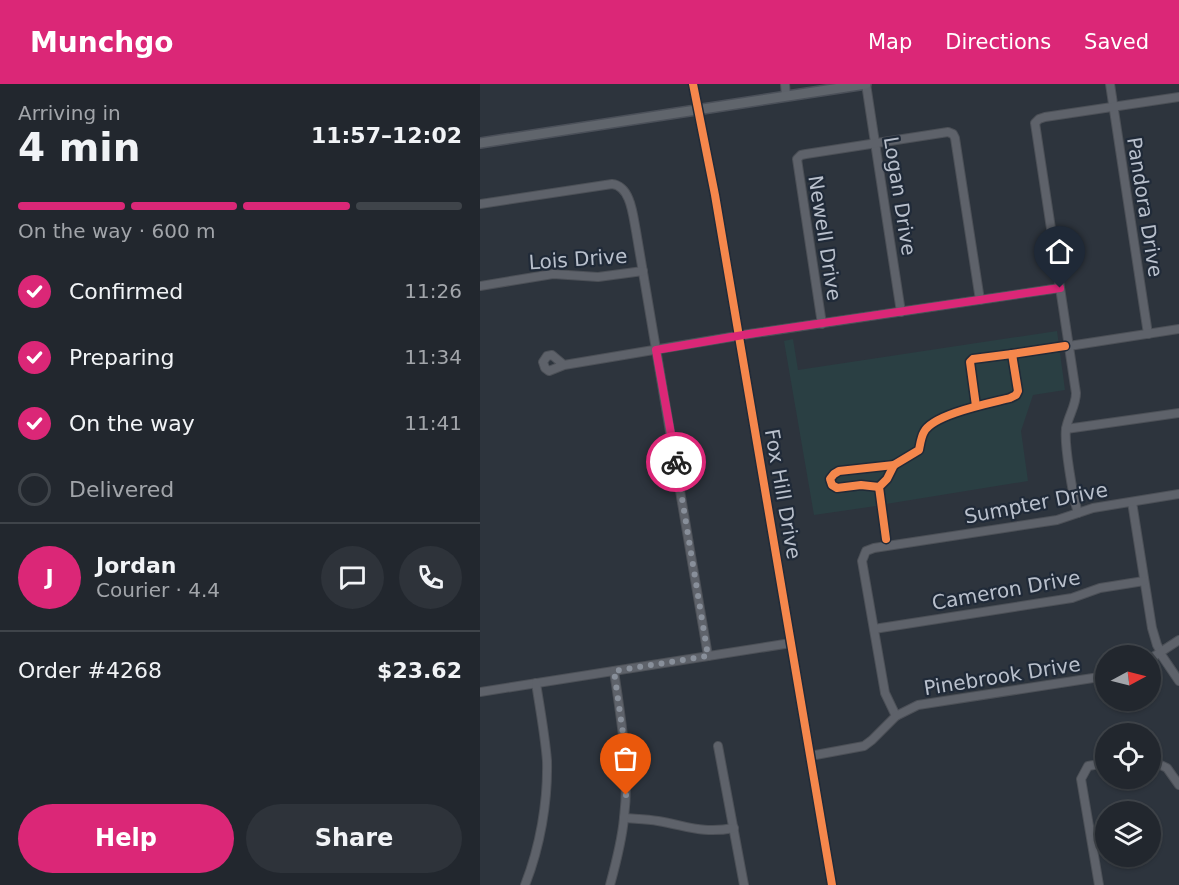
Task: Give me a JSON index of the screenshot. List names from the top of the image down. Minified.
{"streets":{"street":["Logan Drive","Pandora Drive","Newell Drive","Lois Drive","Fox Hill Drive","Sumpter Drive","Cameron Drive","Pinebrook Drive"]},"crossings":[["Logan Drive","Newell Drive"],["Fox Hill Drive","Pinebrook Drive"],["Sumpter Drive","Cameron Drive"]],"north":"right","page":{"header":"Munchgo","nav":["Map","Directions","Saved"],"heading":["4 min","Arriving in","11:57–12:02"],"panel":["Jordan","Courier · 4.4","Order #4268","$23.62"],"bar":"On the way · 600 m","list":[["Confirmed","11:26"],["Preparing","11:34"],["On the way","11:41"],"Delivered"],"round":"J","buttons":["Help","Share"]}}
